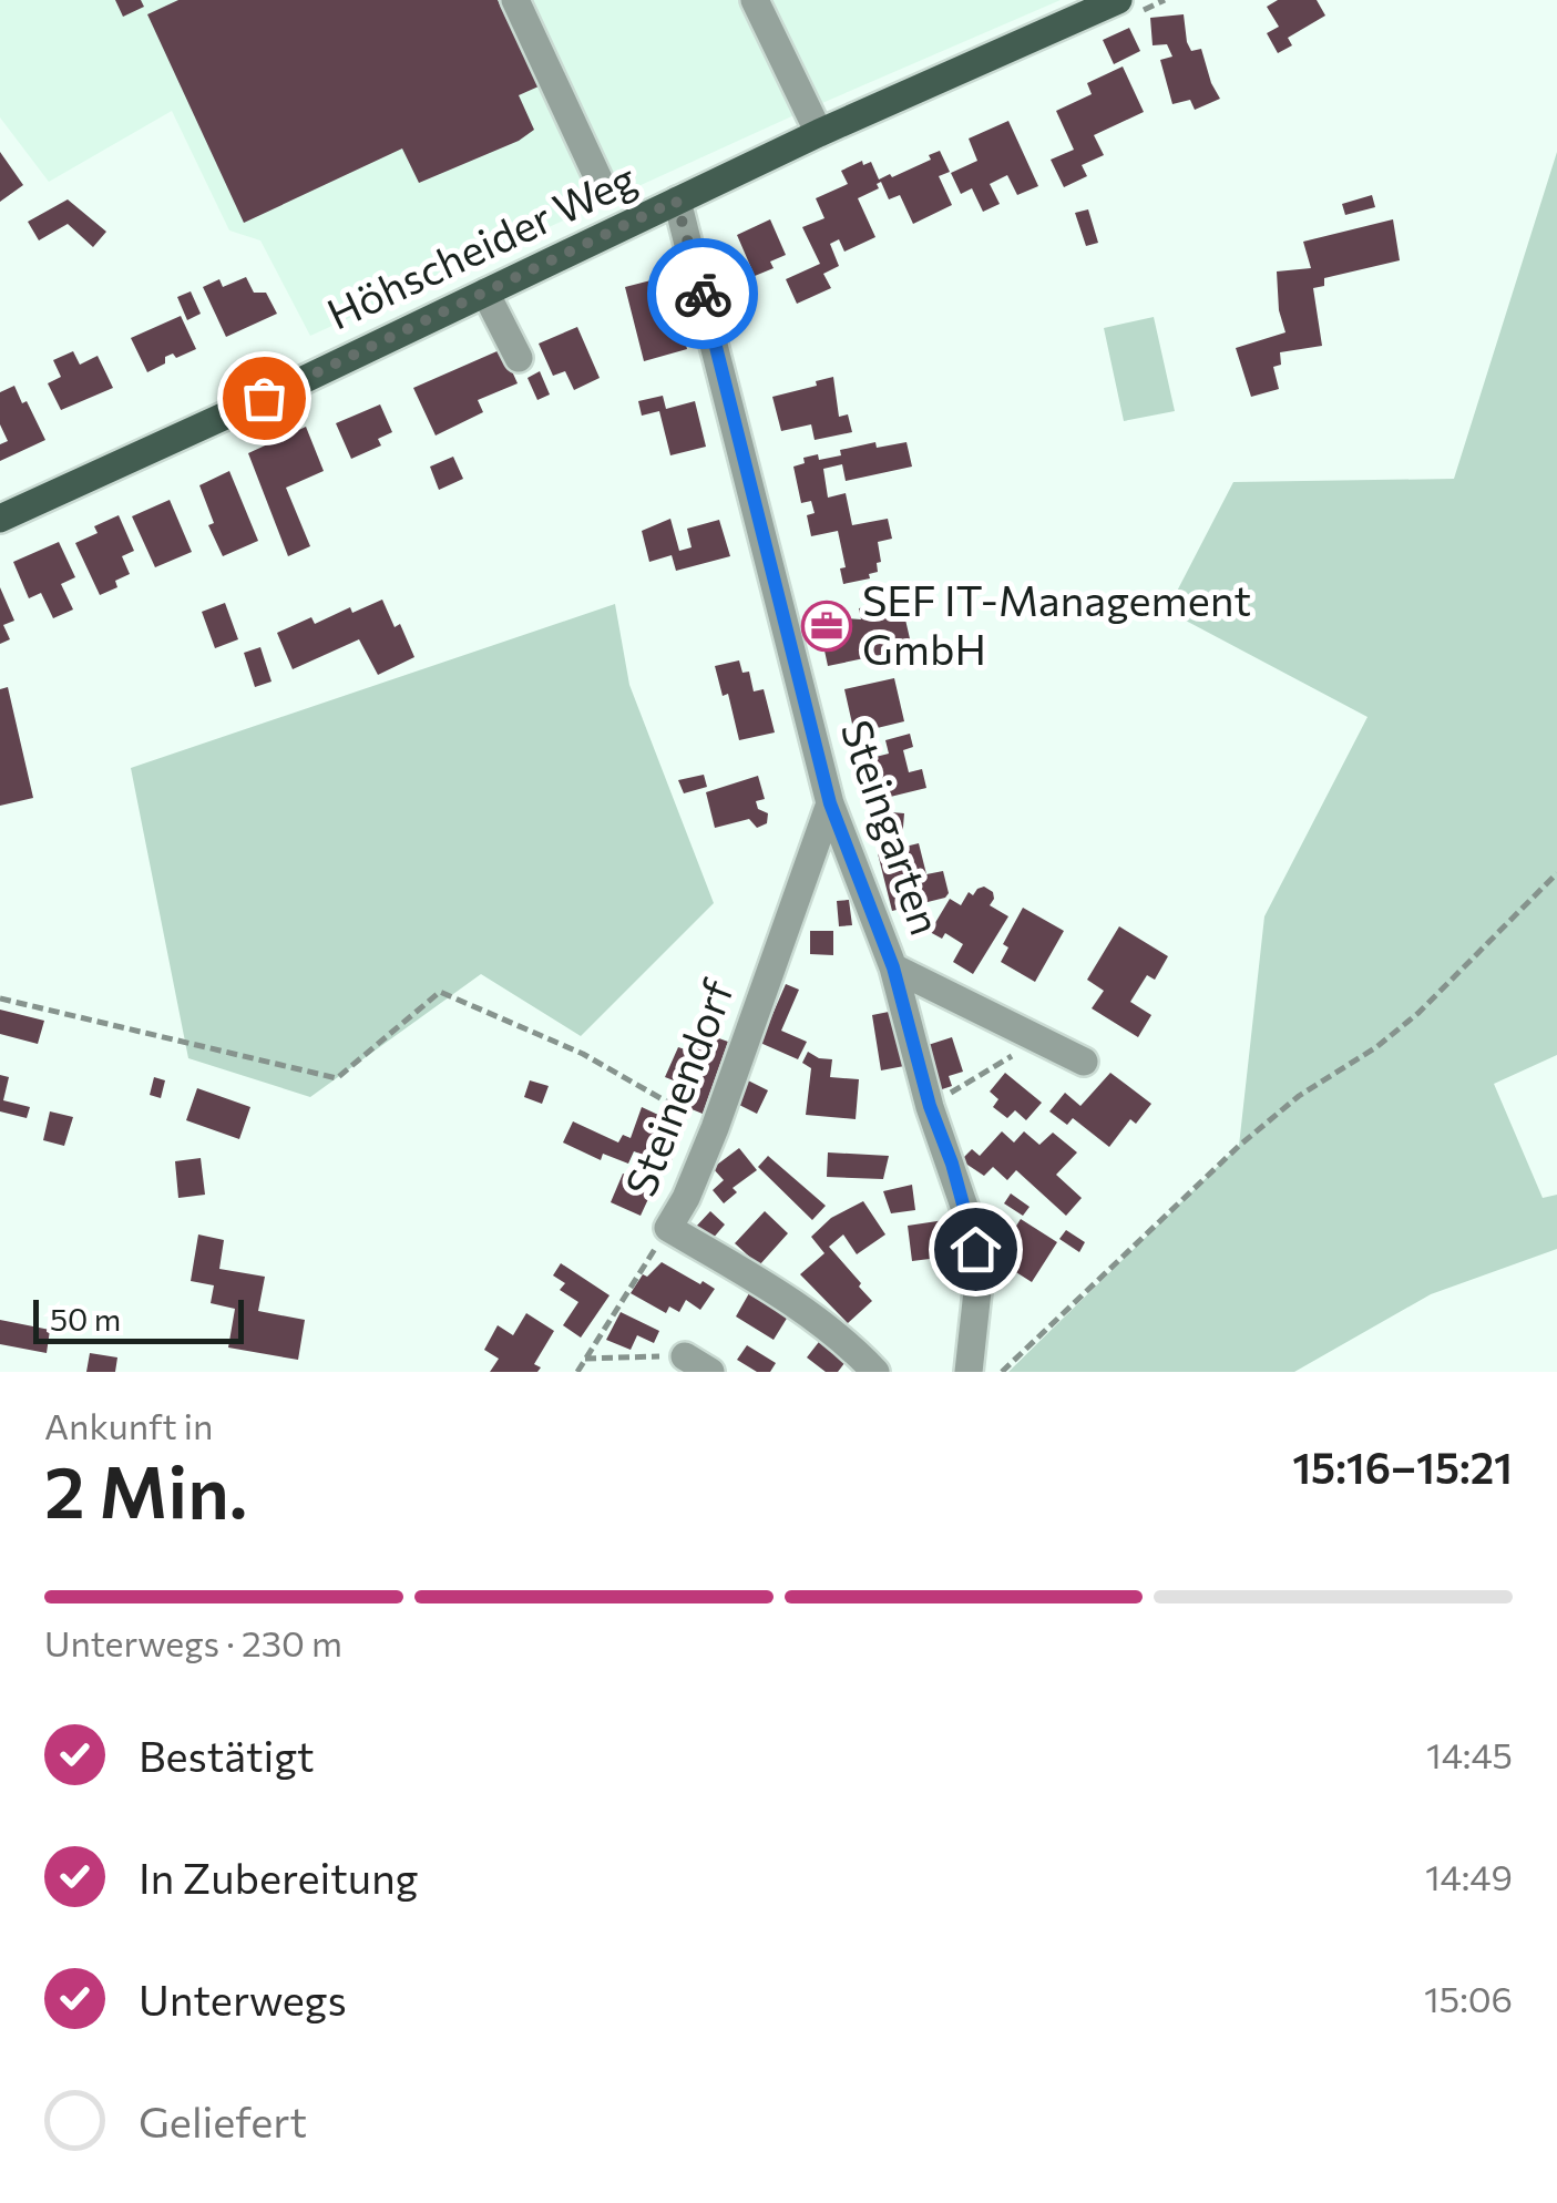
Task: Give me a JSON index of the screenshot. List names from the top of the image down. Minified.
{"streets":{"main road":["Höhscheider Weg"],"street":["Steingarten","Steinendorf"]},"crossings":[["Höhscheider Weg","Steingarten"],["Steingarten","Steinendorf"]],"places":{"office":["SEF IT-Management GmbH"]},"scale_bar":"50 m","page":{"scale":"50 m","heading":["2 Min.","Ankunft in","15:16–15:21"],"bar":"Unterwegs · 230 m","list":[["Bestätigt","14:45"],["In Zubereitung","14:49"],["Unterwegs","15:06"],"Geliefert"]}}
